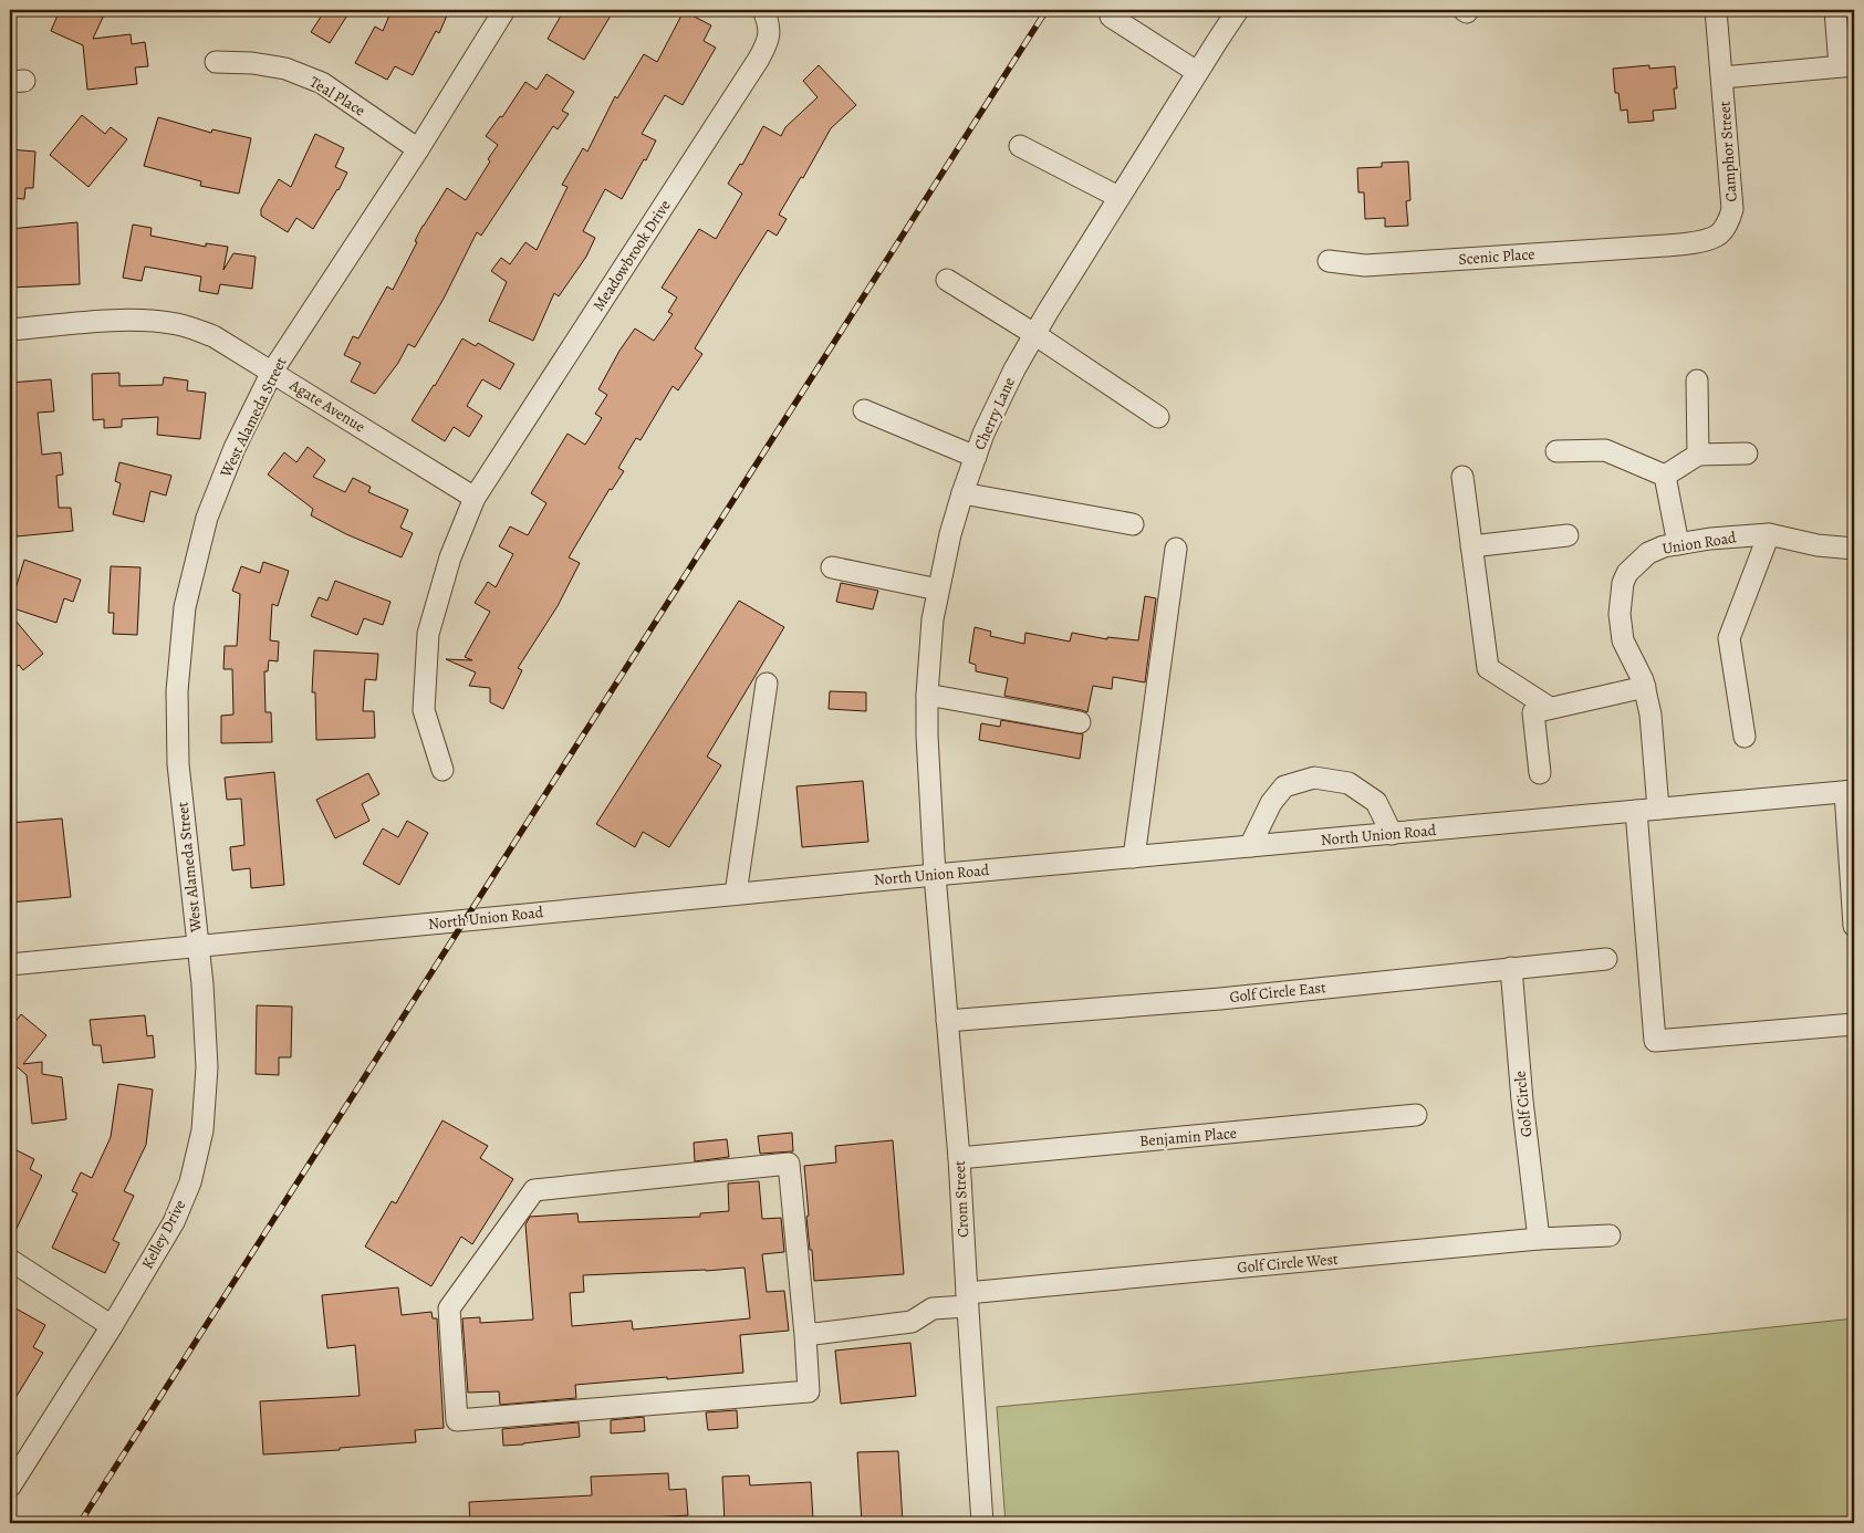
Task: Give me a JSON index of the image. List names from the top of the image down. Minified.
{"streets":{"street":["Teal Place","Camphor Street","Meadowbrook Drive","Scenic Place","Agate Avenue","Cherry Lane","West Alameda Street","Union Road","North Union Road","Golf Circle East","Golf Circle","Benjamin Place","Crom Street","Kelley Drive","Golf Circle West"]},"crossings":[["Teal Place","West Alameda Street"],["Camphor Street","Scenic Place"],["Meadowbrook Drive","Agate Avenue"],["Agate Avenue","West Alameda Street"],["Cherry Lane","North Union Road"],["Cherry Lane","Crom Street"],["West Alameda Street","North Union Road"],["West Alameda Street","Kelley Drive"],["Union Road","North Union Road"],["North Union Road","Crom Street"],["North Union Road","Kelley Drive"],["Golf Circle East","Golf Circle"],["Golf Circle East","Crom Street"],["Golf Circle","Golf Circle West"],["Benjamin Place","Crom Street"],["Crom Street","Golf Circle West"]]}
